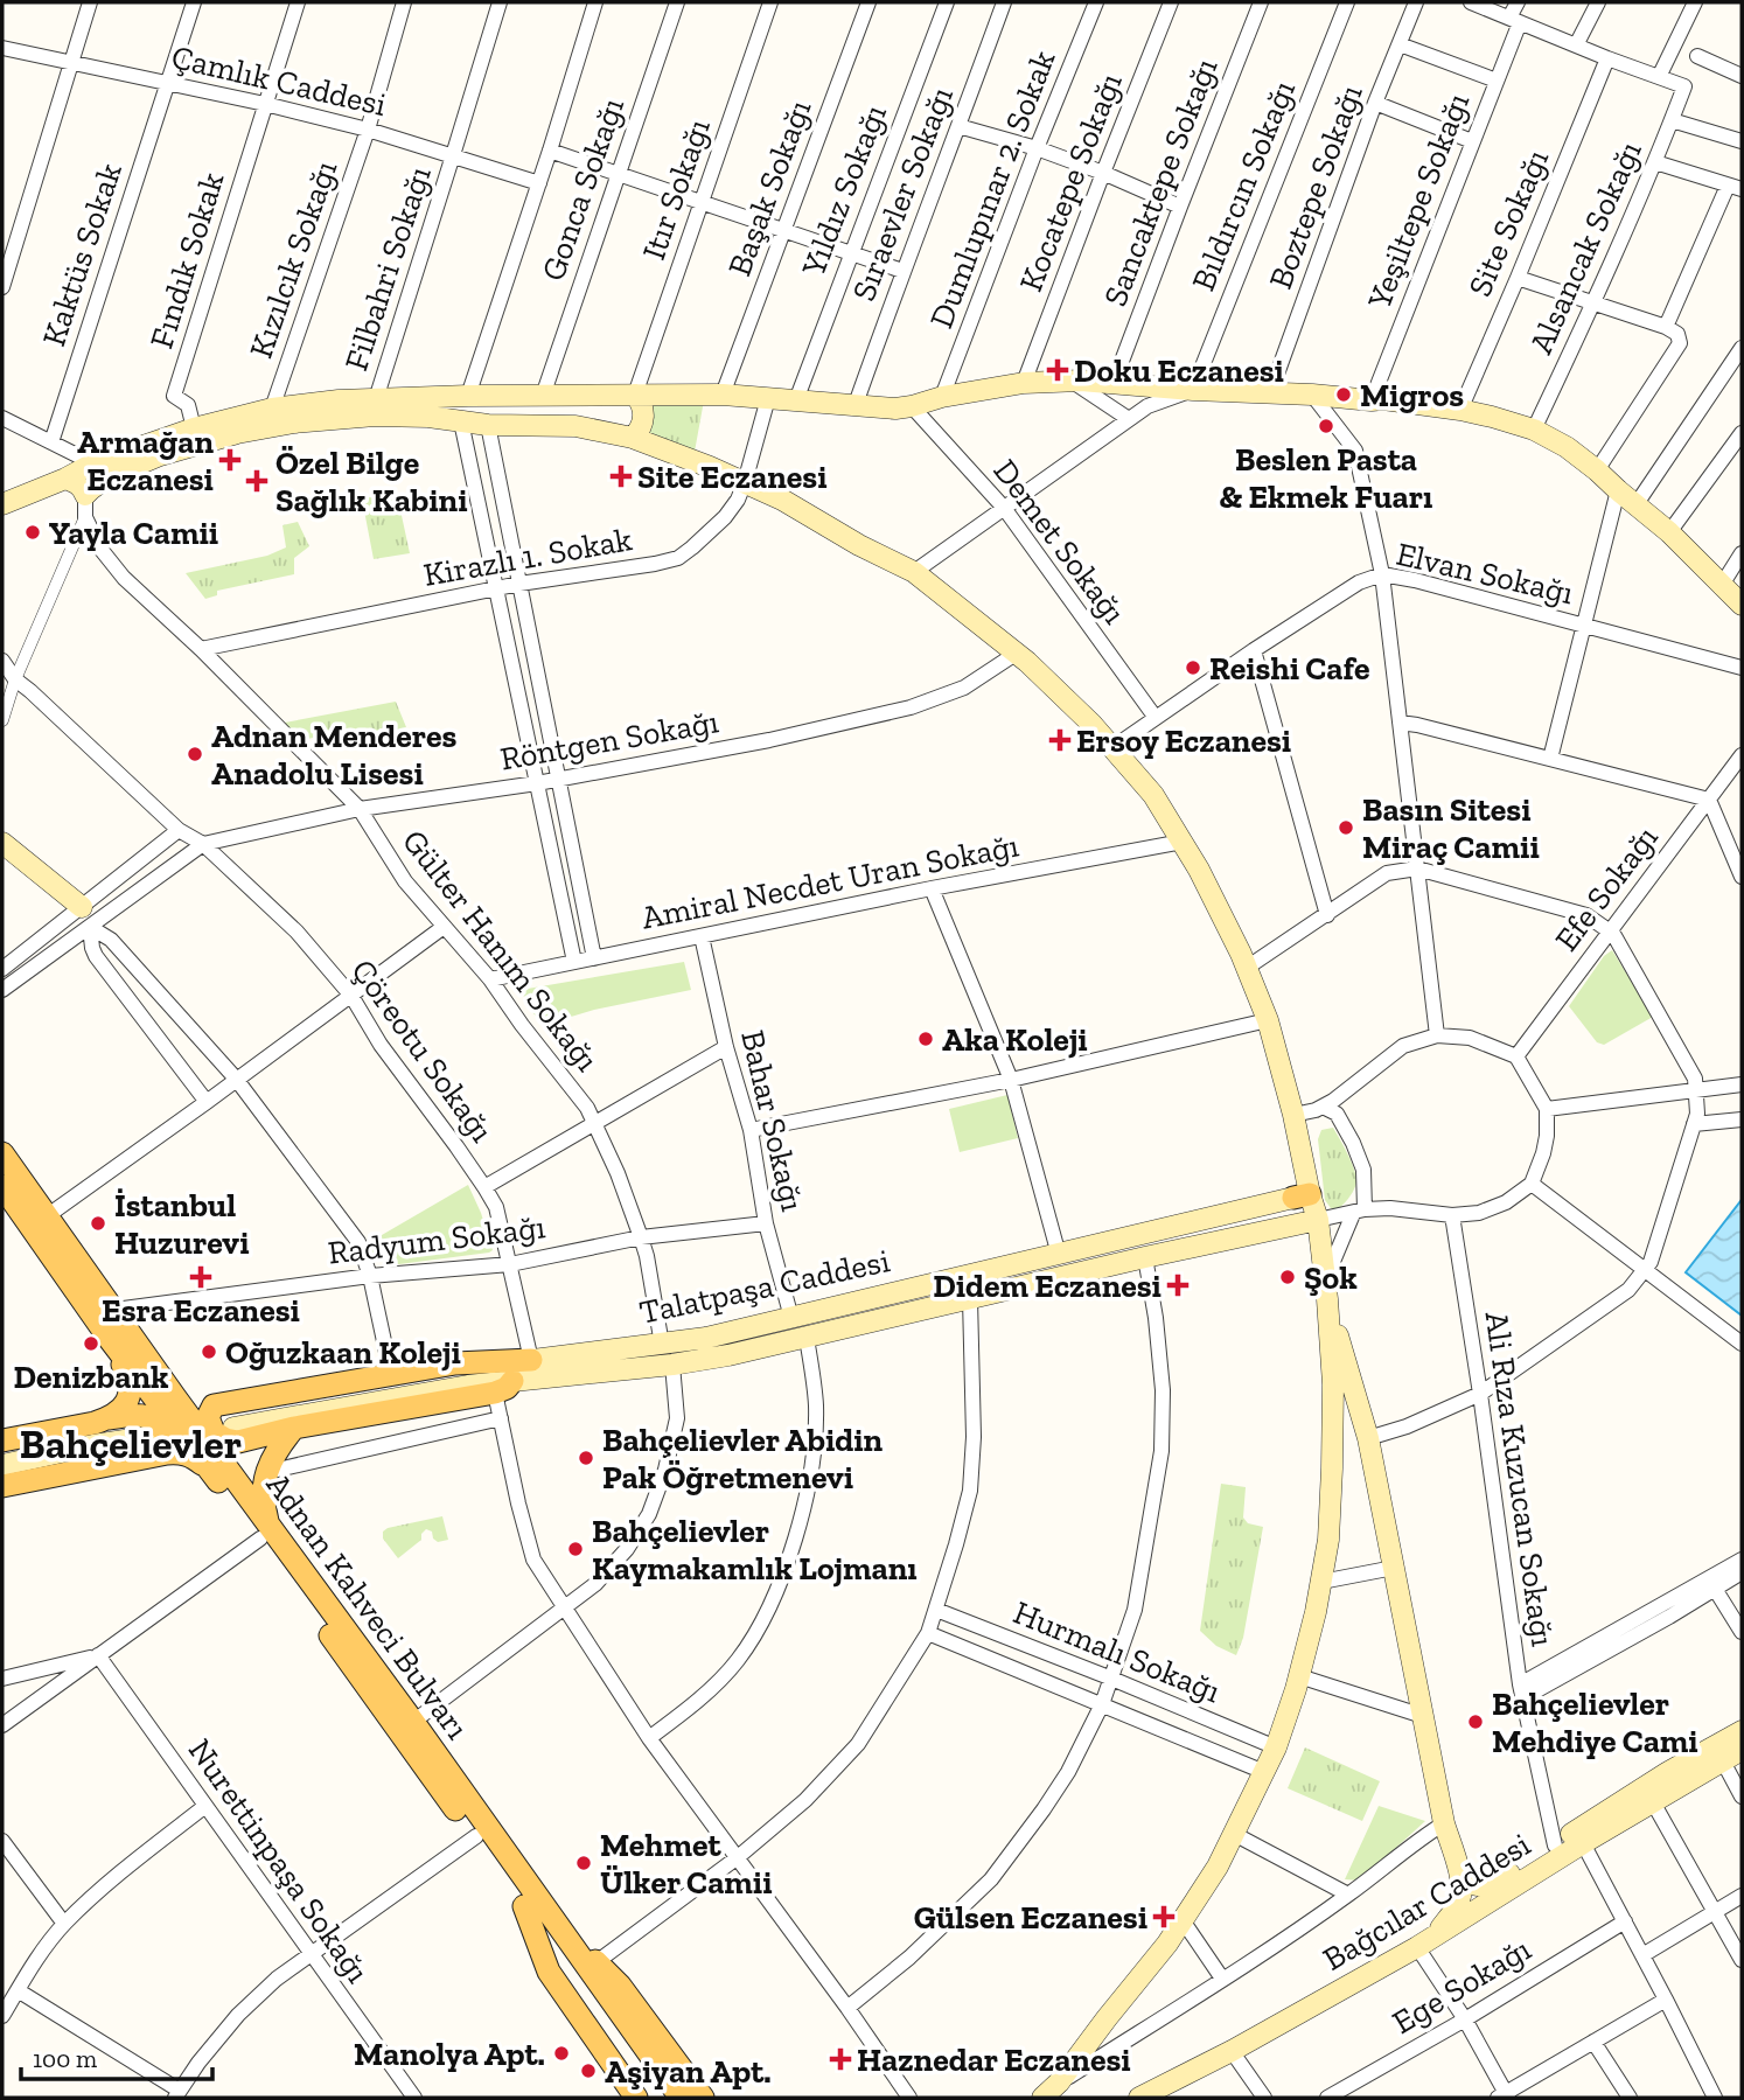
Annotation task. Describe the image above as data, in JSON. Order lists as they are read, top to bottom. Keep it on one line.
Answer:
{"streets":{"main road":["Talatpaşa Caddesi","Adnan Kahveci Bulvarı","Bağcılar Caddesi"],"street":["Çamlık Caddesi","Kocatepe Sokağı","Sancaktepe Sokağı","Bıldırcın Sokağı","Boztepe Sokağı","Başak Sokağı","Gonca Sokağı","Itır Sokağı","Dumlupınar 2. Sokak","Yıldız Sokağı","Sıraevler Sokağı","Yeşiltepe Sokağı","Site Sokağı","Alsancak Sokağı","Kaktüs Sokak","Kızılcık Sokağı","Fındık Sokak","Filbahri Sokağı","Demet Sokağı","Kirazlı 1. Sokak","Elvan Sokağı","Röntgen Sokağı","Amiral Necdet Uran Sokağı","Efe Sokağı","Gülter Hanım Sokağı","Çöreotu Sokağı","Bahar Sokağı","Radyum Sokağı","Ali Rıza Kuzucan Sokağı","Hurmalı Sokağı","Nurettinpaşa Sokağı","Ege Sokağı"]},"crossings":[["Çamlık Caddesi","Kaktüs Sokak"],["Çamlık Caddesi","Kızılcık Sokağı"],["Çamlık Caddesi","Fındık Sokak"],["Çamlık Caddesi","Filbahri Sokağı"],["Demet Sokağı","Elvan Sokağı"],["Kirazlı 1. Sokak","Gülter Hanım Sokağı"],["Röntgen Sokağı","Gülter Hanım Sokağı"],["Röntgen Sokağı","Çöreotu Sokağı"],["Amiral Necdet Uran Sokağı","Gülter Hanım Sokağı"],["Amiral Necdet Uran Sokağı","Bahar Sokağı"],["Gülter Hanım Sokağı","Radyum Sokağı"],["Gülter Hanım Sokağı","Talatpaşa Caddesi"],["Çöreotu Sokağı","Radyum Sokağı"],["Çöreotu Sokağı","Talatpaşa Caddesi"],["Bahar Sokağı","Radyum Sokağı"],["Bahar Sokağı","Talatpaşa Caddesi"],["Radyum Sokağı","Adnan Kahveci Bulvarı"]],"districts":["Bahçelievler"],"places":{"health":["Doku Eczanesi","Armağan Eczanesi","Site Eczanesi","Özel Bilge Sağlık Kabini","Ersoy Eczanesi","Esra Eczanesi","Didem Eczanesi","Gülsen Eczanesi","Haznedar Eczanesi"],"other":["Migros","Beslen Pasta & Ekmek Fuarı","Yayla Camii","Reishi Cafe","Adnan Menderes Anadolu Lisesi","Basın Sitesi Miraç Camii","Aka Koleji","İstanbul Huzurevi","Şok","Denizbank","Oğuzkaan Koleji","Bahçelievler Abidin Pak Öğretmenevi","Bahçelievler Kaymakamlık Lojmanı","Bahçelievler Mehdiye Cami","Mehmet Ülker Camii","Manolya Apt.","Aşiyan Apt."]},"scale_bar":"100 m"}
